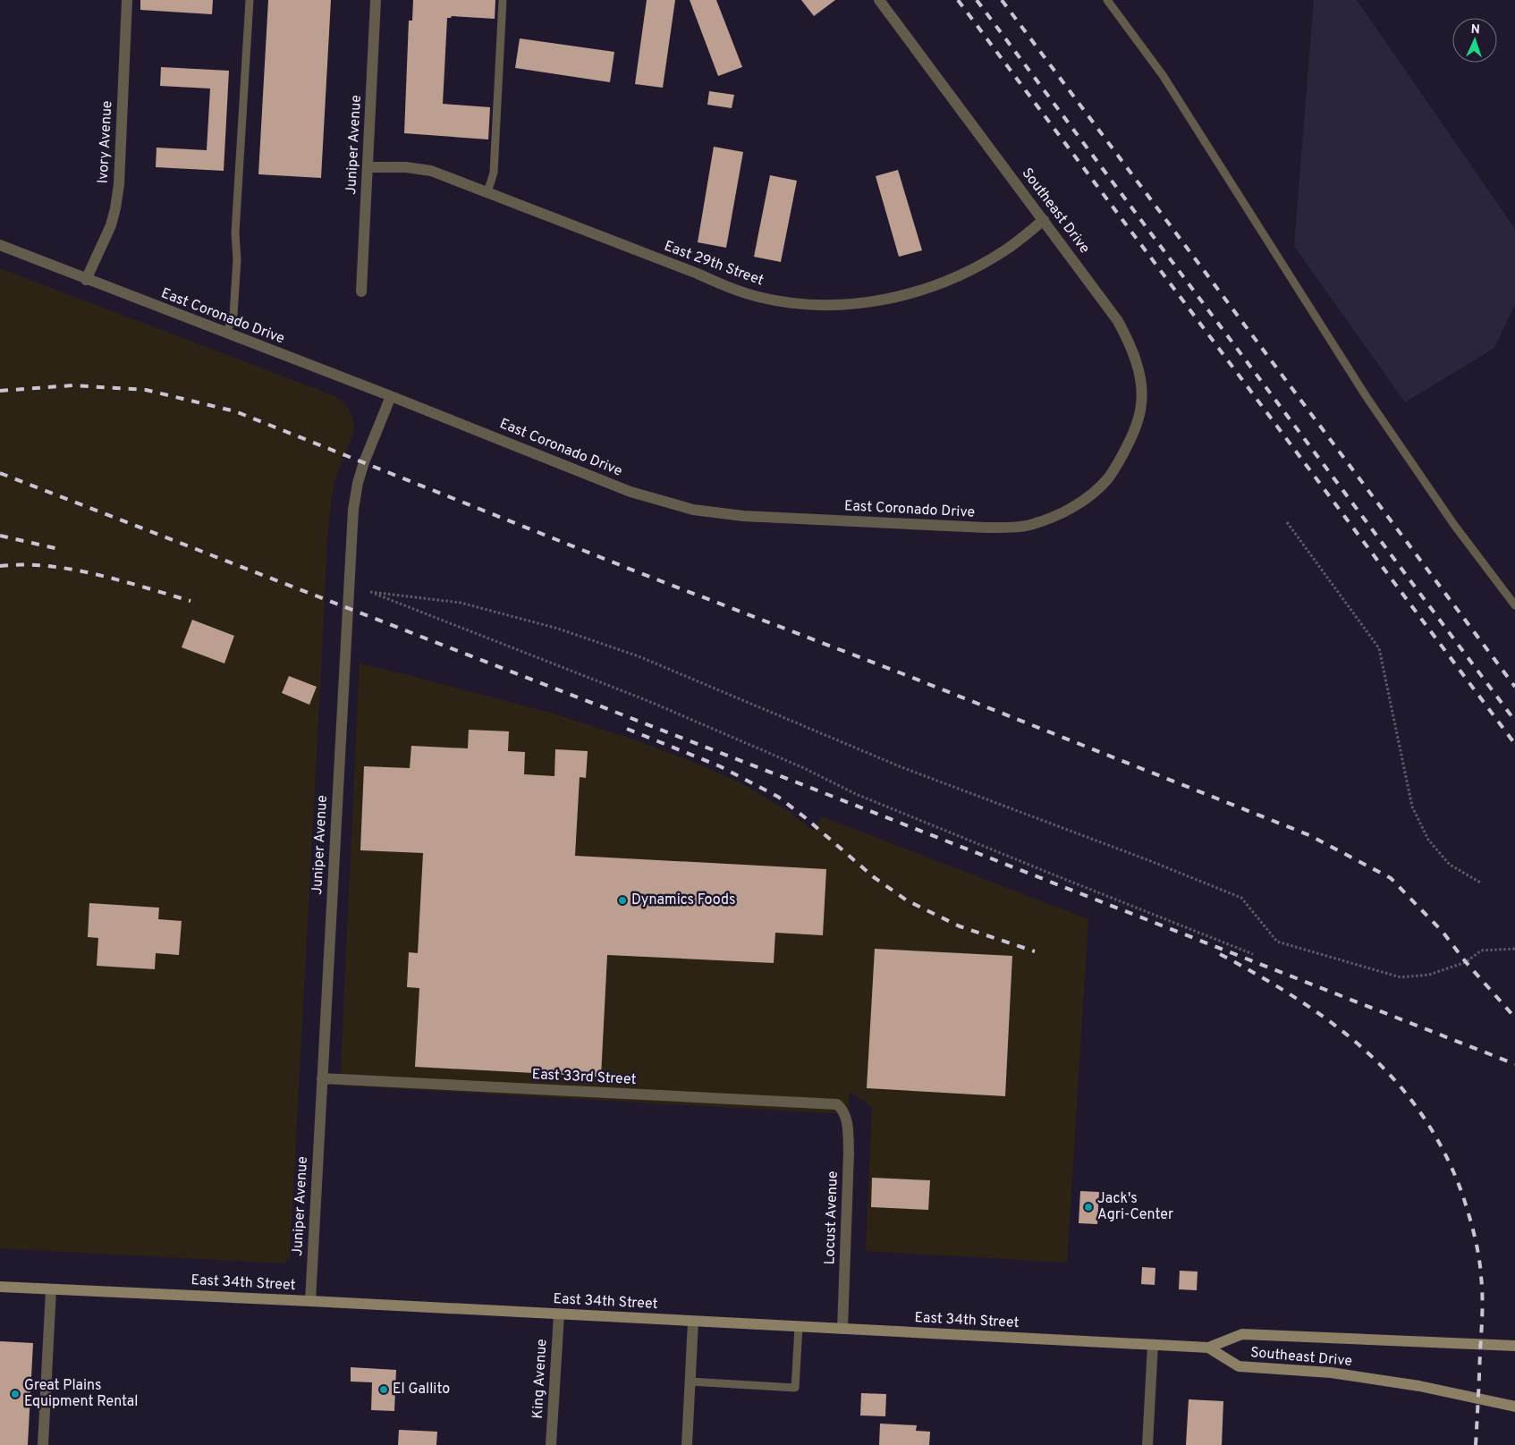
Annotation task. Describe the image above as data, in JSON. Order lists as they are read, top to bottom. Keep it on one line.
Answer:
{"streets":{"main road":["Southeast Drive","East 34th Street"],"street":["Ivory Avenue","Juniper Avenue","East 29th Street","East Coronado Drive","East 33rd Street","Locust Avenue","King Avenue"]},"crossings":[["Ivory Avenue","East Coronado Drive"],["Juniper Avenue","East 29th Street"],["Juniper Avenue","East Coronado Drive"],["Juniper Avenue","East 33rd Street"],["Juniper Avenue","East 34th Street"],["Southeast Drive","East 29th Street"],["Southeast Drive","East Coronado Drive"],["Southeast Drive","East 34th Street"],["East 33rd Street","Locust Avenue"],["Locust Avenue","East 34th Street"],["East 34th Street","King Avenue"]],"places":["Dynamics Foods","Jack's Agri-Center","El Gallito","Great Plains Equipment Rental"],"north":"top"}
